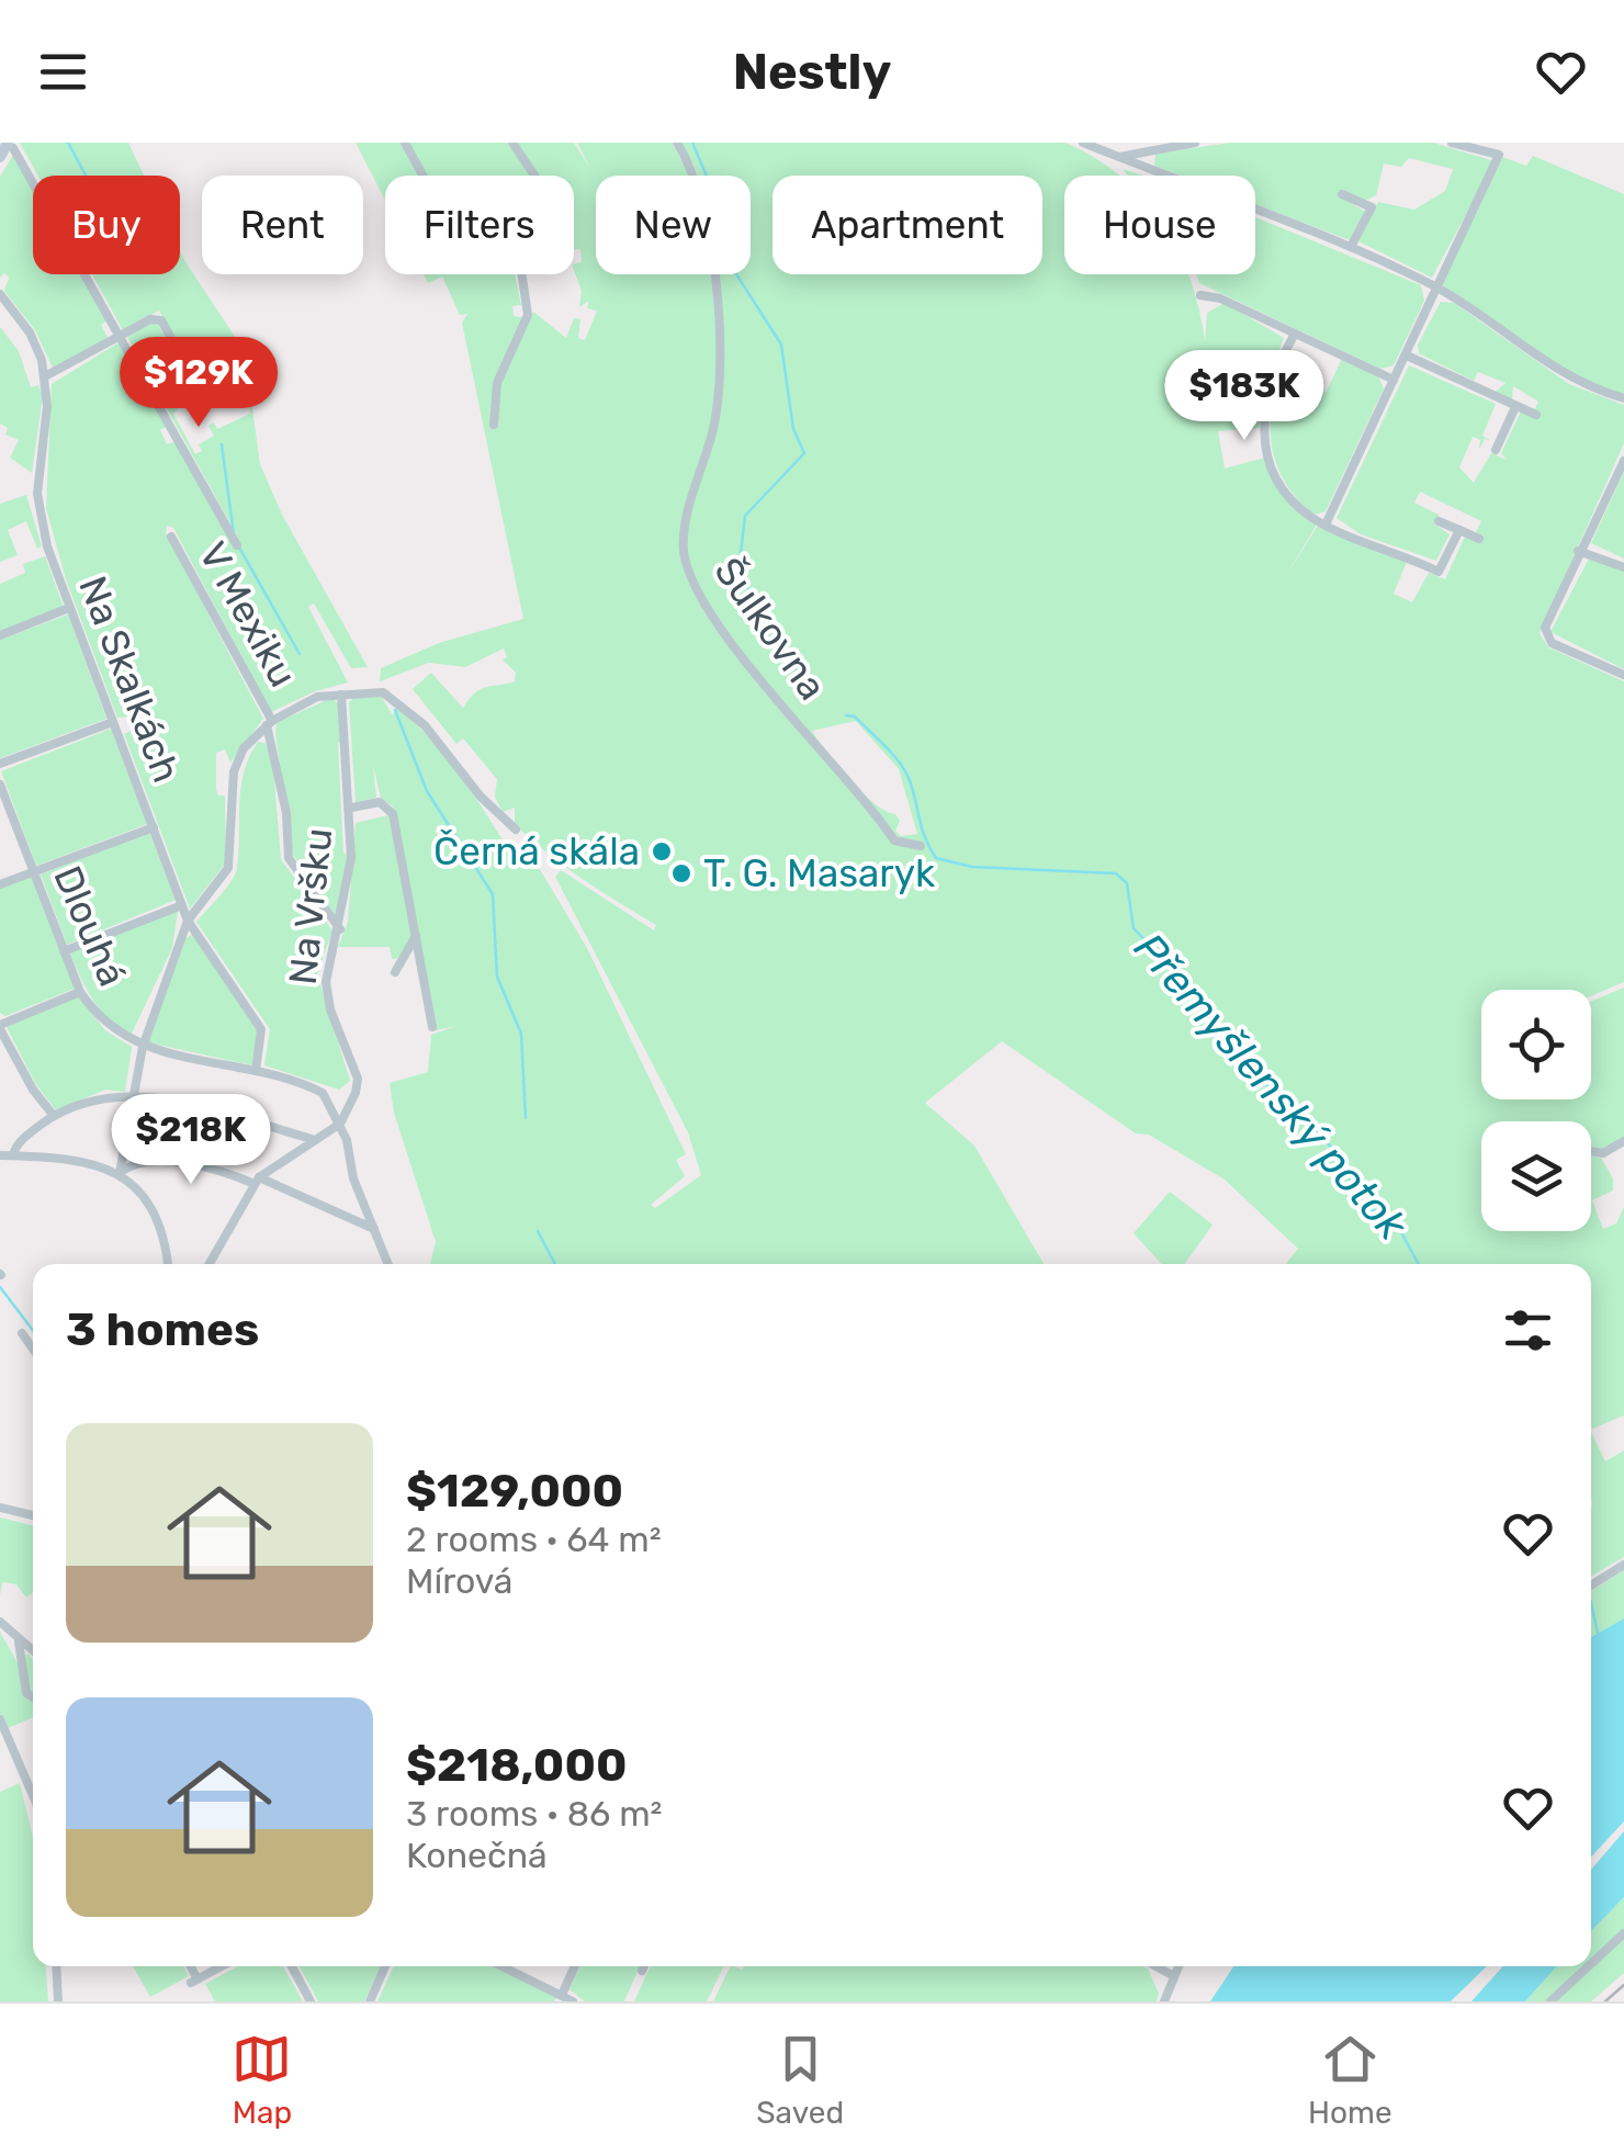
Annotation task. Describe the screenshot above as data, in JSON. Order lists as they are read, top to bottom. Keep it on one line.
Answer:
{"streets":{"street":["V Mexiku","Šulkovna","Na Skalkách","Na Vršku","Dlouhá"]},"crossings":[["V Mexiku","Na Vršku"],["Na Skalkách","Dlouhá"],["Na Vršku","Dlouhá"]],"water":["Přemyšlenský potok"],"places":["Černá skála","T. G. Masaryk"],"page":{"header":"Nestly","chip":["Buy","Rent","Filters","New","Apartment","House"],"price":["$129K","$183K","$218K"],"heading":"3 homes","list":[{"name":"$129,000","note":"2 rooms · 64 m² · Mírová"},{"name":"$218,000","note":"3 rooms · 86 m² · Konečná"}],"tabs":["Map","Saved","Home"]}}
